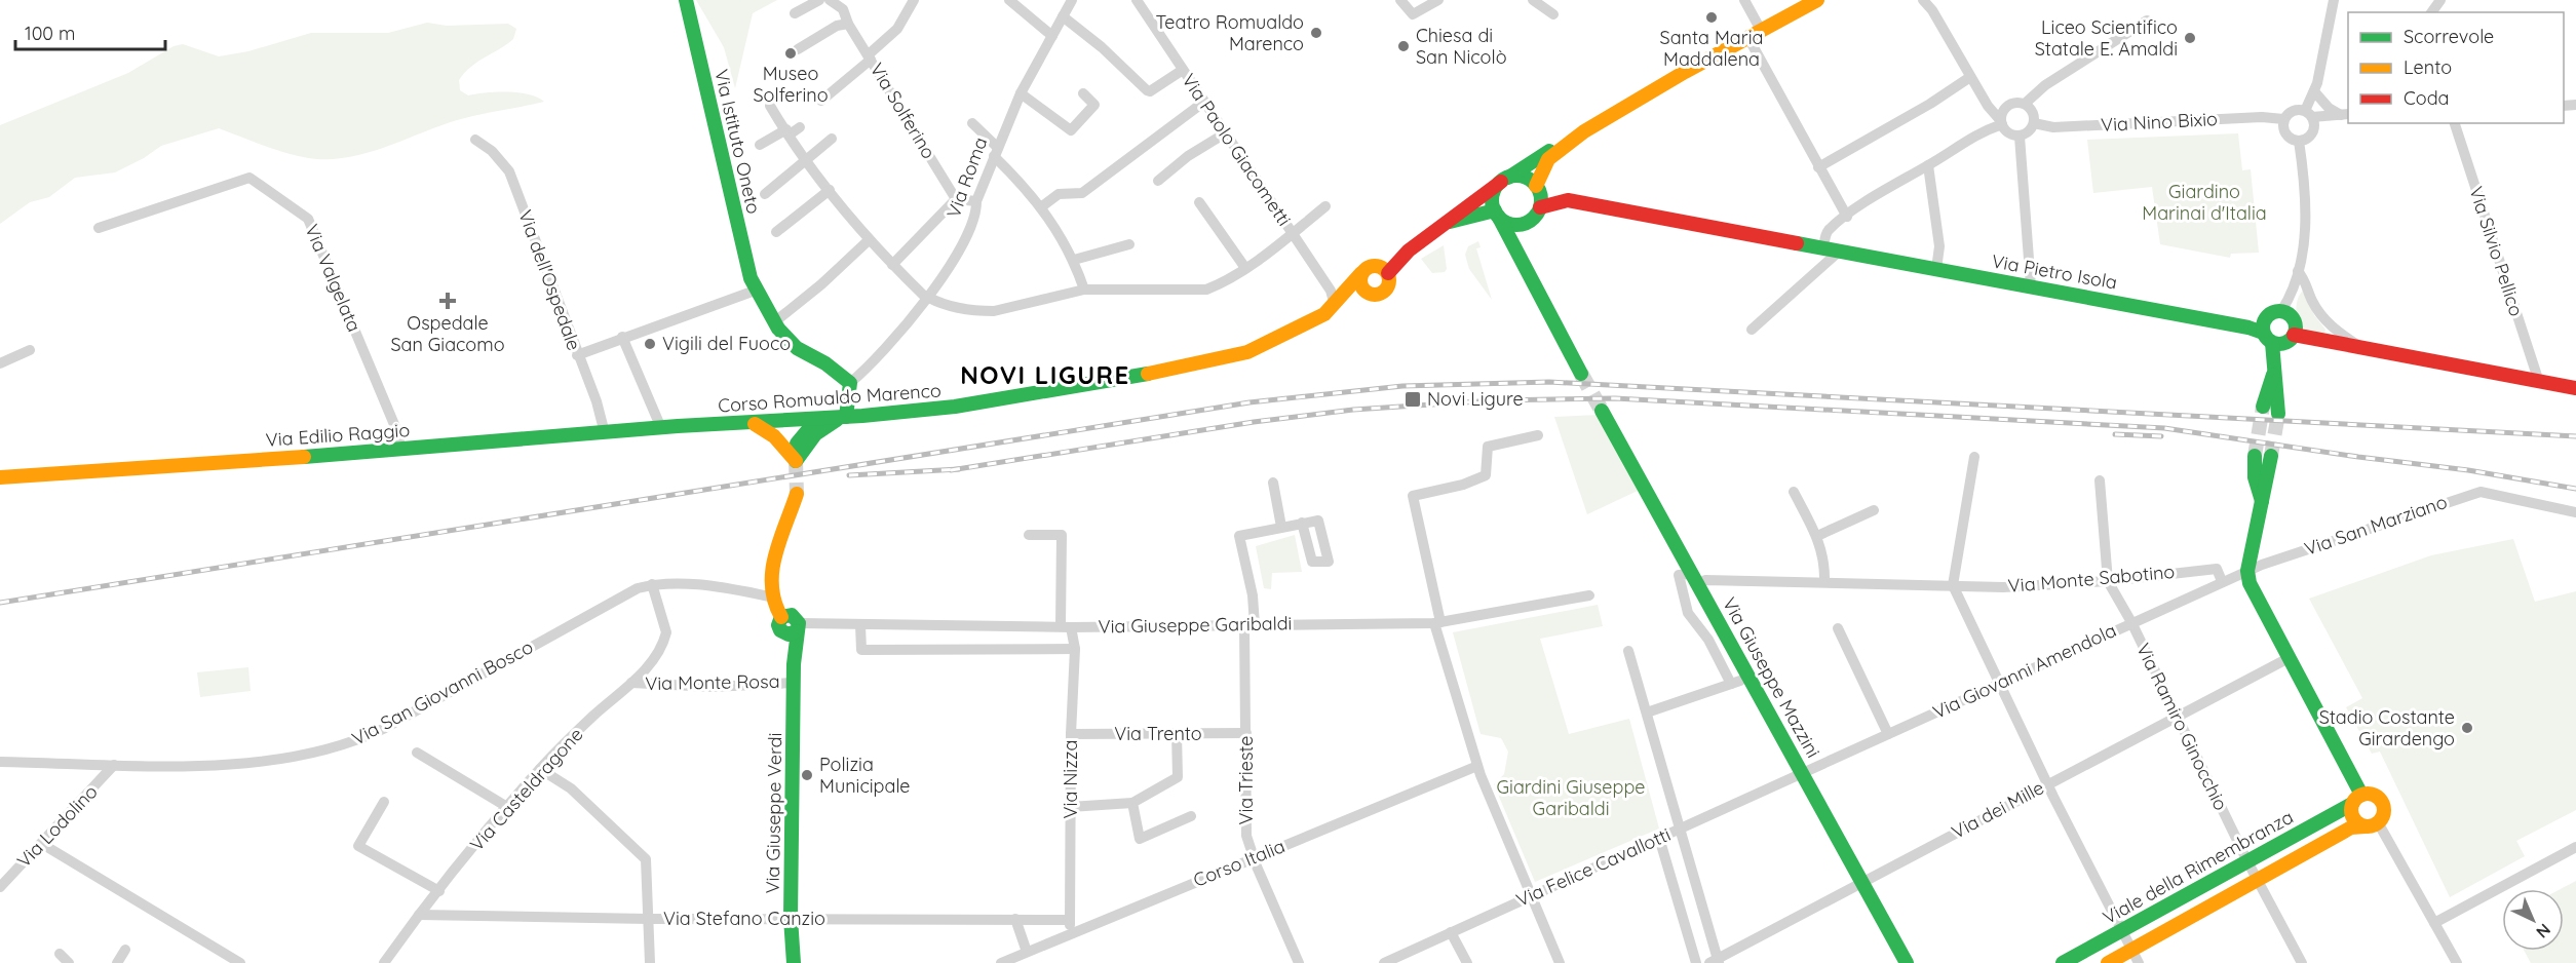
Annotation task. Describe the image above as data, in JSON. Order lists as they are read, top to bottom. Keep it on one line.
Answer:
{"streets":{"main road":["Via Istituto Oneto","Via Pietro Isola","Corso Romualdo Marenco","Via Edilio Raggio","Via Giuseppe Mazzini","Via Giuseppe Verdi","Viale della Rimembranza"],"street":["Via Solferino","Via Nino Bixio","Via Paolo Giacometti","Via Roma","Via Silvio Pellico","Via Valgelata","Via dell'Ospedale","Via San Marziano","Via Monte Sabotino","Via Giuseppe Garibaldi","Via Giovanni Amendola","Via Monte Rosa","Via San Giovanni Bosco","Via Ramiro Ginocchio","Via Trento","Via Nizza","Via Trieste","Via Casteldragone","Via dei Mille","Via Lodolino","Corso Italia","Via Felice Cavallotti","Via Stefano Canzio"]},"crossings":[["Via Istituto Oneto","Via Roma"],["Via Paolo Giacometti","Corso Romualdo Marenco"],["Via Valgelata","Via Edilio Raggio"],["Via dell'Ospedale","Via Edilio Raggio"],["Corso Romualdo Marenco","Via Edilio Raggio"],["Via San Marziano","Via Giovanni Amendola"],["Via Monte Sabotino","Via Giovanni Amendola"],["Via Monte Sabotino","Via Giuseppe Mazzini"],["Via Monte Sabotino","Via Ramiro Ginocchio"],["Via Giuseppe Garibaldi","Via Nizza"],["Via Giuseppe Garibaldi","Via Trieste"],["Via Giuseppe Garibaldi","Via Giuseppe Verdi"],["Via Giovanni Amendola","Via Giuseppe Mazzini"],["Via Giovanni Amendola","Via Ramiro Ginocchio"],["Via Giovanni Amendola","Via Felice Cavallotti"],["Via Giuseppe Mazzini","Via dei Mille"],["Via Giuseppe Mazzini","Via Felice Cavallotti"],["Via Monte Rosa","Via Casteldragone"],["Via Monte Rosa","Via Giuseppe Verdi"],["Via San Giovanni Bosco","Via Casteldragone"],["Via San Giovanni Bosco","Via Giuseppe Verdi"],["Via San Giovanni Bosco","Via Lodolino"],["Via Ramiro Ginocchio","Via dei Mille"],["Via Ramiro Ginocchio","Viale della Rimembranza"],["Via Trento","Via Nizza"],["Via Trento","Via Trieste"],["Via Nizza","Corso Italia"],["Via Nizza","Via Stefano Canzio"],["Via Trieste","Corso Italia"],["Via Casteldragone","Via Stefano Canzio"],["Via Giuseppe Verdi","Via Stefano Canzio"]],"districts":["NOVI LIGURE"],"parks":["Giardino Marinai d'Italia","Giardini Giuseppe Garibaldi"],"places":{"other":["Santa Maria Maddalena","Teatro Romualdo Marenco","Liceo Scientifico Statale E. Amaldi","Chiesa di San Nicolò","Museo Solferino","Vigili del Fuoco","Stadio Costante Girardengo","Polizia Municipale"],"health":["Ospedale San Giacomo"],"transit":["Novi Ligure"]},"legend":["Scorrevole","Lento","Coda"],"scale_bar":"100 m","north":"bottom right"}
